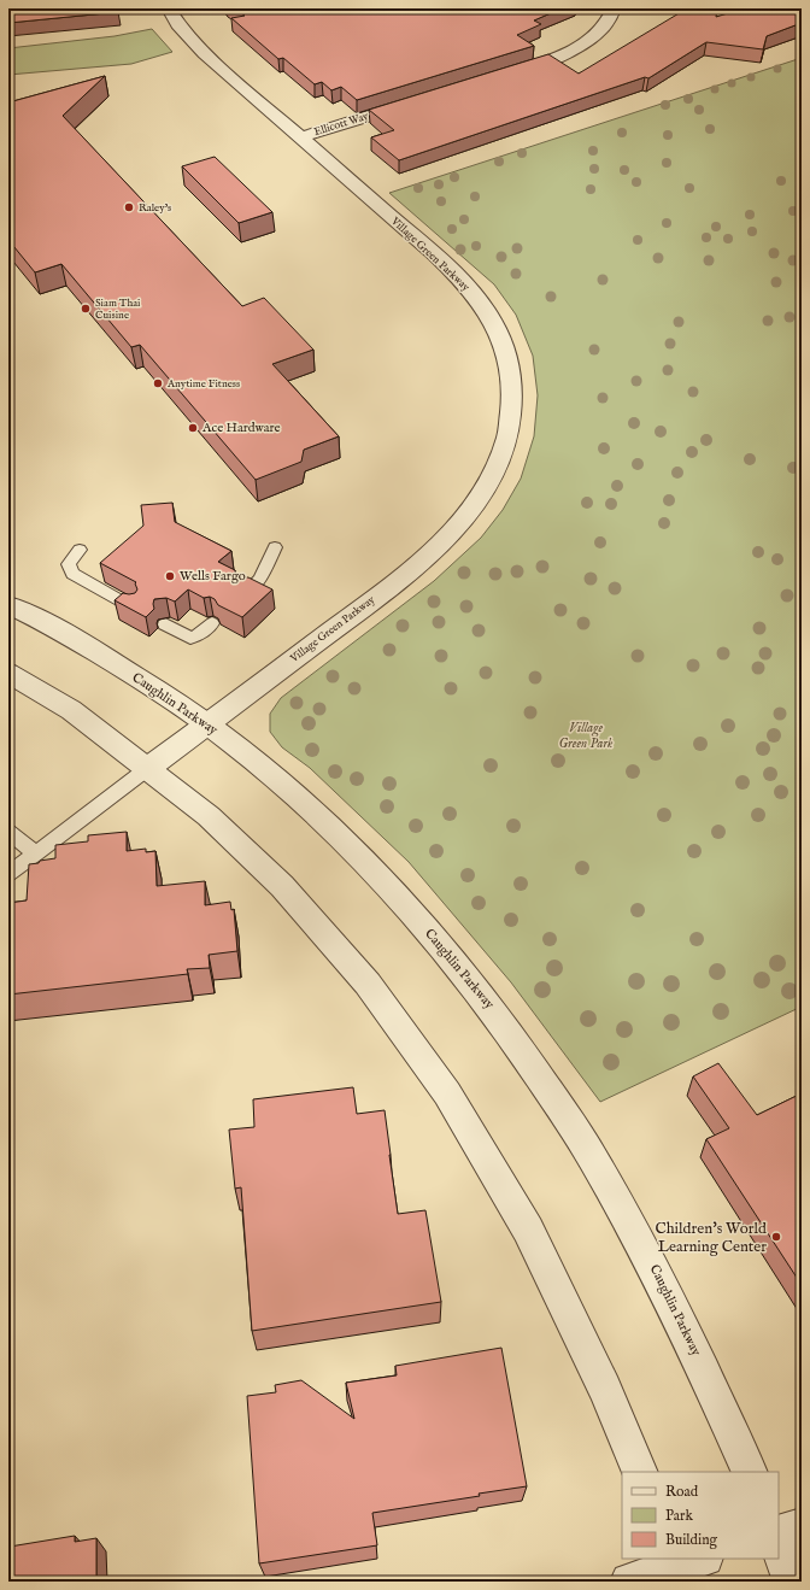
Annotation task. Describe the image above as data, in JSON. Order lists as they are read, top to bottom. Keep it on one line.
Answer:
{"streets":{"street":["Ellicott Way","Village Green Parkway","Caughlin Parkway"]},"crossings":[["Ellicott Way","Village Green Parkway"],["Village Green Parkway","Caughlin Parkway"]],"parks":["Village Green Park"],"places":["Raley's","Siam Thai Cuisine","Anytime Fitness","Ace Hardware","Wells Fargo","Children's World Learning Center"],"legend":["Road","Park","Building"]}
